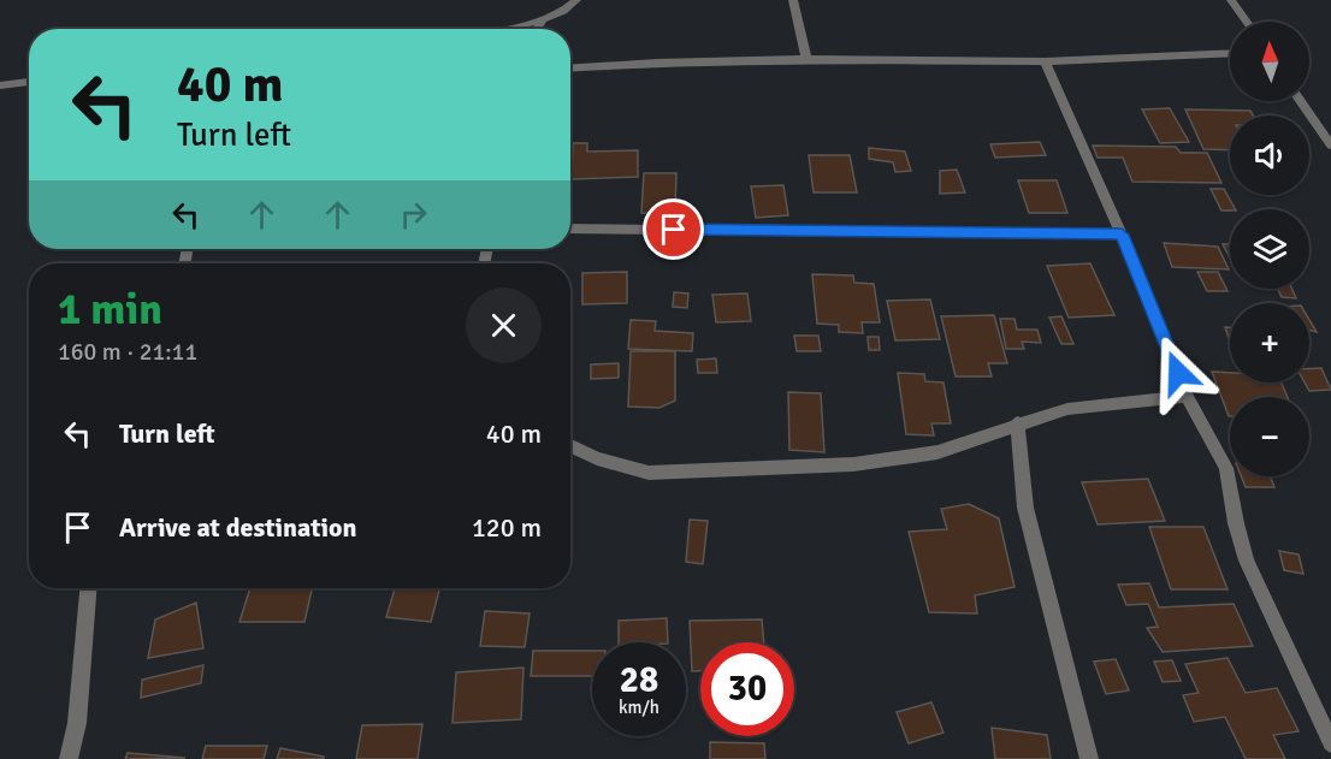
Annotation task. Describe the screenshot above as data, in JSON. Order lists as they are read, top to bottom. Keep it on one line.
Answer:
{"north":"top","page":{"map_buttons":["+","−"],"turn":["40 m","Turn left"],"heading":["1 min","160 m · 21:11"],"list":[{"name":"Turn left","value":"40 m"},{"name":"Arrive at destination","value":"120 m"}],"speed":"28 km/h","limit":"30"}}
